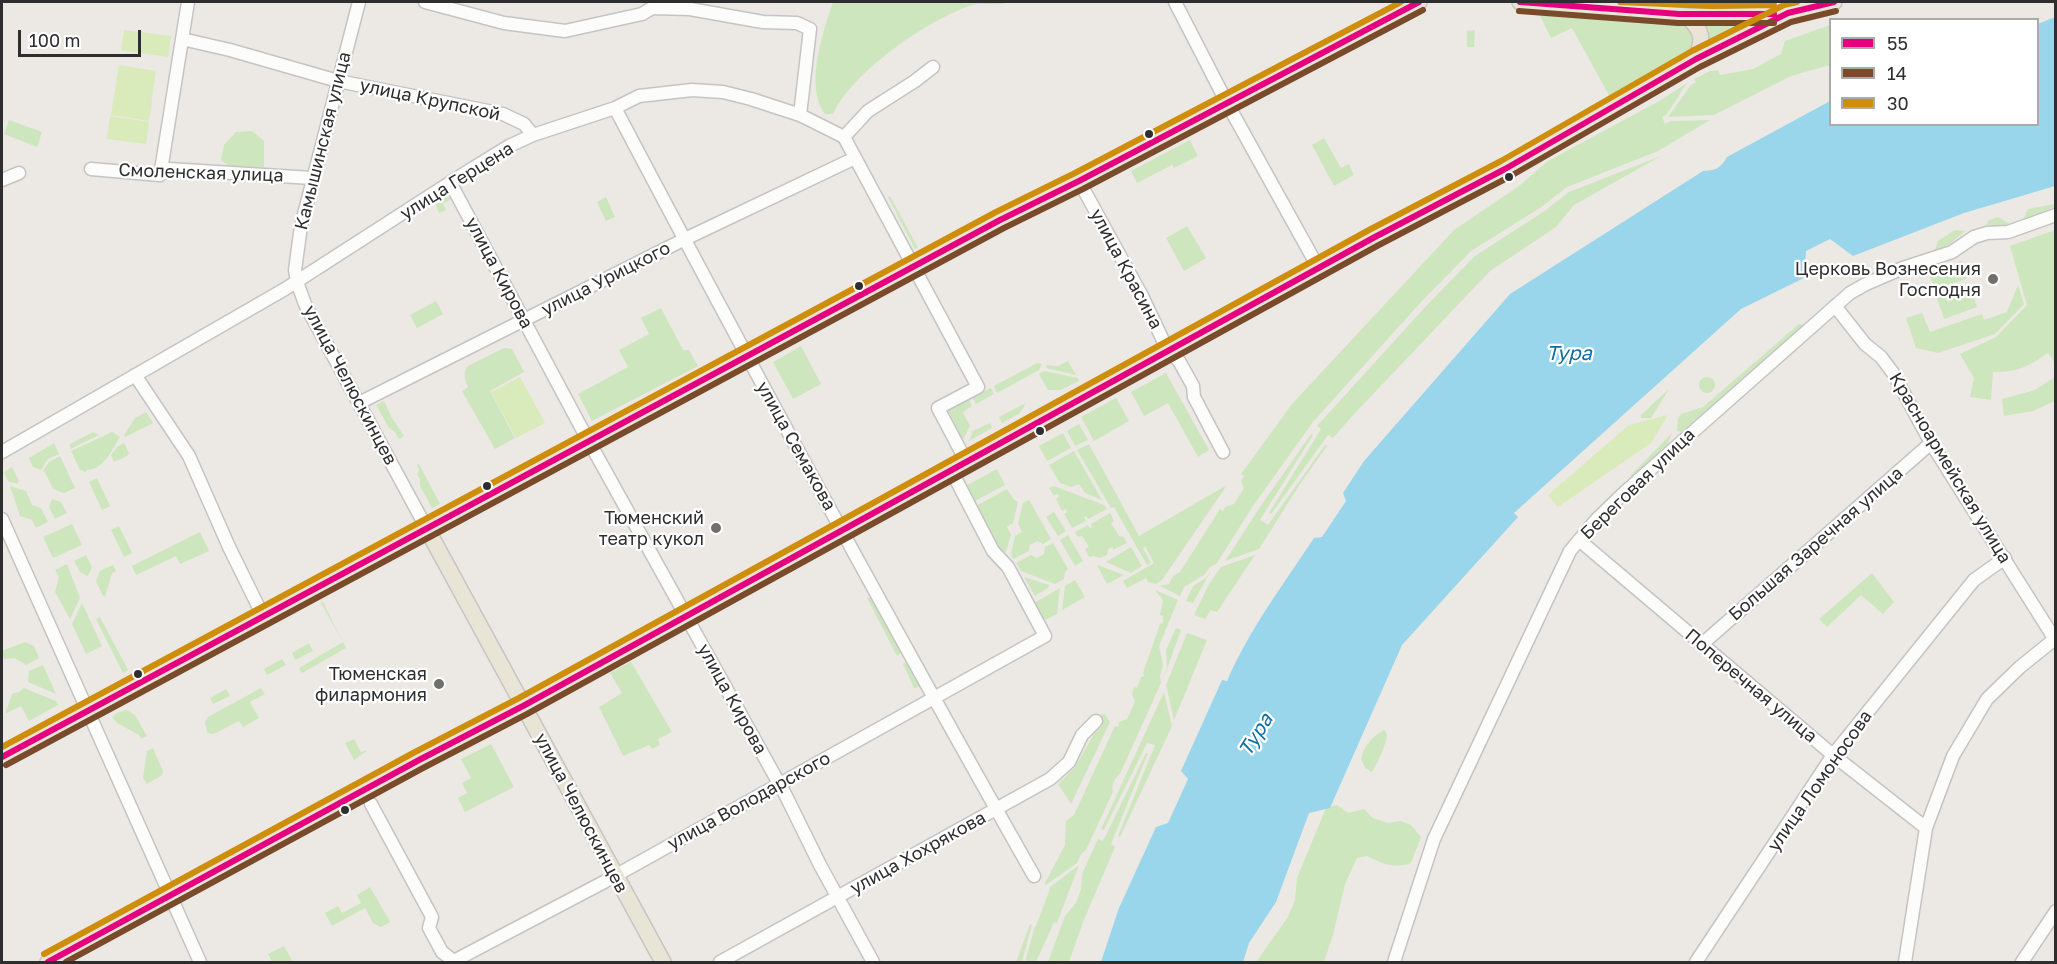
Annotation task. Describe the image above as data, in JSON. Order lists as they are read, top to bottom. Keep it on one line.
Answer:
{"streets":{"main road":["улица Челюскинцев"],"street":["улица Крупской","Камышинская улица","Смоленская улица","улица Герцена","улица Красина","улица Кирова","улица Урицкого","улица Семакова","Красноармейская улица","Береговая улица","Большая Заречная улица","Поперечная улица","улица Ломоносова","улица Володарского","улица Хохрякова"]},"crossings":[["улица Крупской","Камышинская улица"],["улица Крупской","улица Герцена"],["Камышинская улица","Смоленская улица"],["Камышинская улица","улица Герцена"],["Камышинская улица","улица Челюскинцев"],["улица Герцена","улица Кирова"],["улица Герцена","улица Челюскинцев"],["улица Герцена","улица Семакова"],["улица Кирова","улица Урицкого"],["улица Кирова","улица Володарского"],["улица Кирова","улица Хохрякова"],["улица Урицкого","улица Челюскинцев"],["улица Урицкого","улица Семакова"],["улица Челюскинцев","улица Володарского"],["улица Семакова","улица Володарского"],["улица Семакова","улица Хохрякова"],["Красноармейская улица","Береговая улица"],["Красноармейская улица","Большая Заречная улица"],["Красноармейская улица","улица Ломоносова"],["Береговая улица","Поперечная улица"],["Большая Заречная улица","Поперечная улица"],["Поперечная улица","улица Ломоносова"]],"water":["Тура"],"places":["Церковь Вознесения Господня","Тюменский театр кукол","Тюменская филармония"],"lines":["transit line 55","transit line 30","transit line 14"],"legend":["55","14","30"],"scale_bar":"100 m"}
